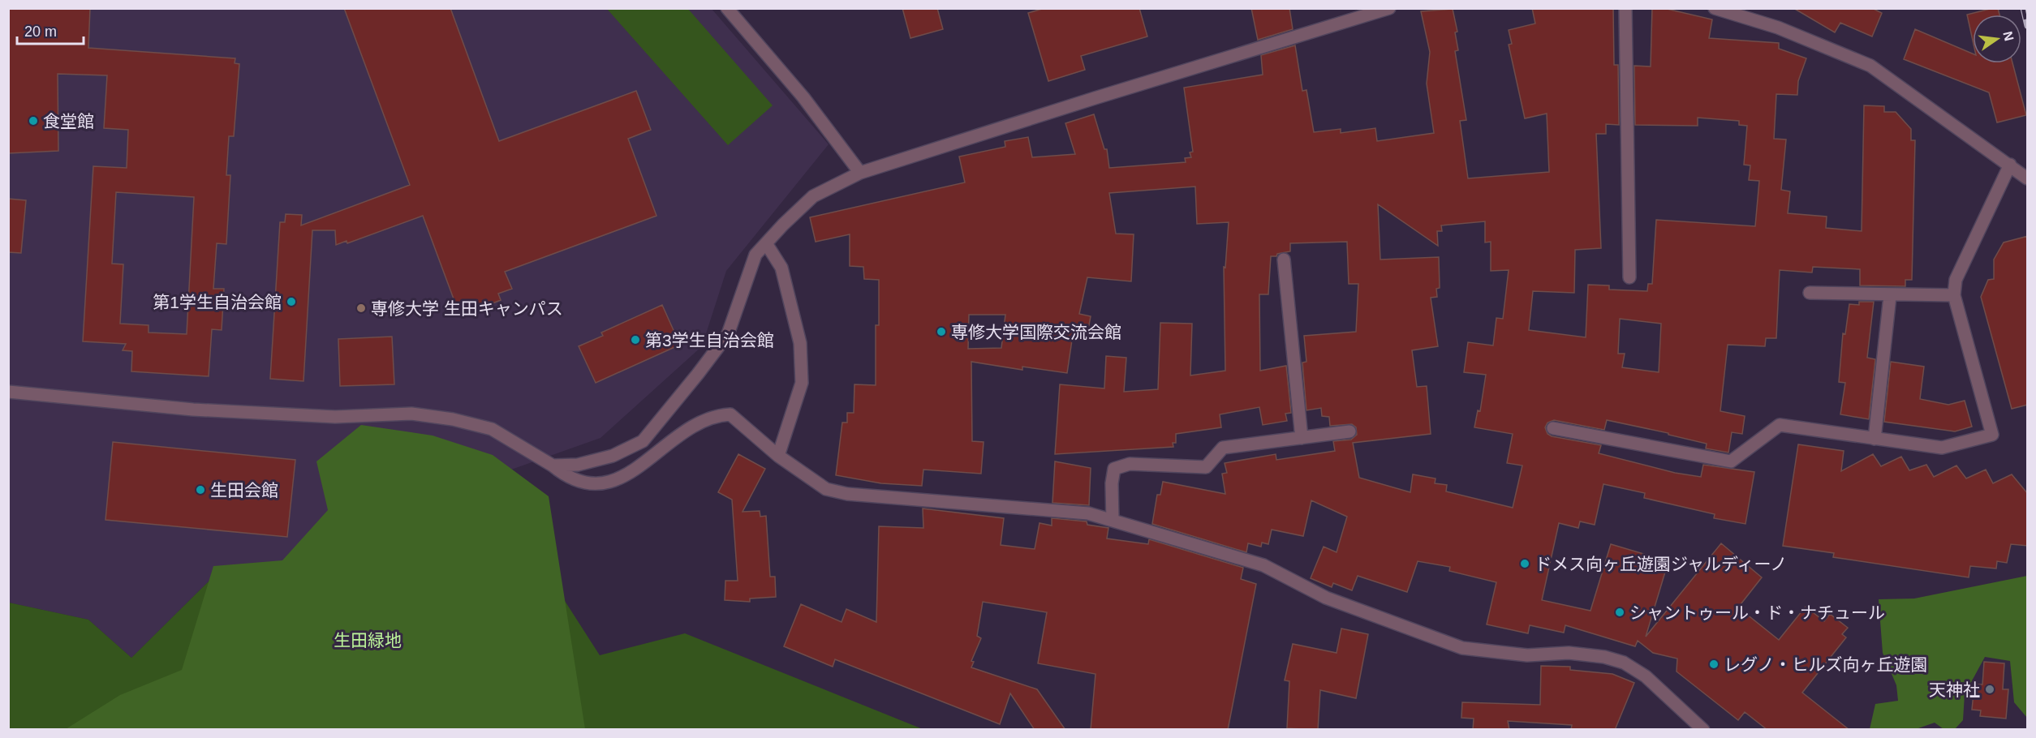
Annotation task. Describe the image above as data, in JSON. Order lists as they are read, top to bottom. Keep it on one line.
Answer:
{"parks":["生田緑地"],"places":["食堂館","第1学生自治会館","専修大学 生田キャンパス","専修大学国際交流会館","第3学生自治会館","生田会館","ドメス向ヶ丘遊園ジャルディーノ","シャントゥール・ド・ナチュール","レグノ・ヒルズ向ヶ丘遊園","天神社"],"scale_bar":"20 m","north":"right"}
